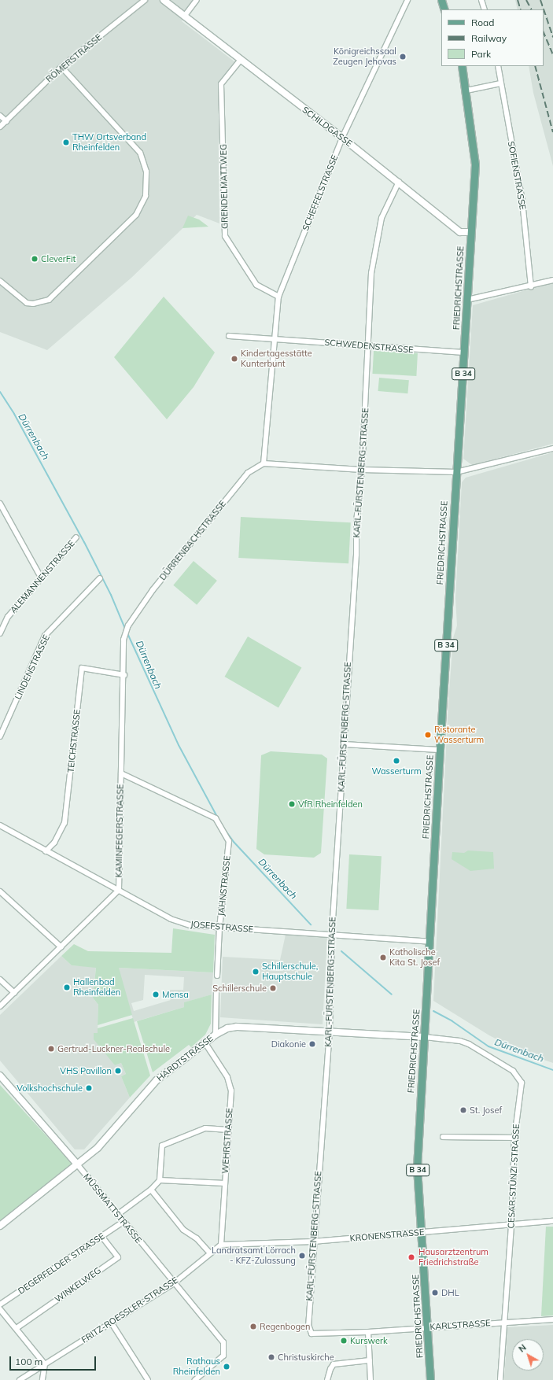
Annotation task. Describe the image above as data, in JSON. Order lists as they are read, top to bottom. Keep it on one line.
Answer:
{"streets":{"main road":["FRIEDRICHSTRASSE","B 34"],"street":["RÖMERSTRASSE","SCHILDGASSE","SOFIENSTRASSE","GRENDELMATTWEG","SCHEFFELSTRASSE","SCHWEDENSTRASSE","KARL-FÜRSTENBERG-STRASSE","DÜRRENBACHSTRASSE","ALEMANNENSTRASSE","LINDENSTRASSE","TEICHSTRASSE","KAMINFEGERSTRASSE","JAHNSTRASSE","JOSEFSTRASSE","HARDTSTRASSE","WEHRSTRASSE","CESAR-STÜNZI-STRASSE","MÜSSMATTSTRASSE","KRONENSTRASSE","DEGERFELDER STRASSE","WINKELWEG","FRITZ-ROESSLER-STRASSE","KARLSTRASSE"]},"crossings":[["SCHILDGASSE","GRENDELMATTWEG"],["SCHILDGASSE","SCHEFFELSTRASSE"],["SCHILDGASSE","FRIEDRICHSTRASSE"],["SCHILDGASSE","KARL-FÜRSTENBERG-STRASSE"],["GRENDELMATTWEG","SCHEFFELSTRASSE"],["SCHEFFELSTRASSE","SCHWEDENSTRASSE"],["SCHEFFELSTRASSE","DÜRRENBACHSTRASSE"],["FRIEDRICHSTRASSE","SCHWEDENSTRASSE"],["FRIEDRICHSTRASSE","JOSEFSTRASSE"],["FRIEDRICHSTRASSE","HARDTSTRASSE"],["FRIEDRICHSTRASSE","CESAR-STÜNZI-STRASSE"],["FRIEDRICHSTRASSE","KRONENSTRASSE"],["FRIEDRICHSTRASSE","KARLSTRASSE"],["SCHWEDENSTRASSE","KARL-FÜRSTENBERG-STRASSE"],["KARL-FÜRSTENBERG-STRASSE","JOSEFSTRASSE"],["KARL-FÜRSTENBERG-STRASSE","HARDTSTRASSE"],["KARL-FÜRSTENBERG-STRASSE","KRONENSTRASSE"],["KARL-FÜRSTENBERG-STRASSE","KARLSTRASSE"],["DÜRRENBACHSTRASSE","KAMINFEGERSTRASSE"],["TEICHSTRASSE","KAMINFEGERSTRASSE"],["TEICHSTRASSE","JOSEFSTRASSE"],["KAMINFEGERSTRASSE","JAHNSTRASSE"],["KAMINFEGERSTRASSE","JOSEFSTRASSE"],["JAHNSTRASSE","JOSEFSTRASSE"],["HARDTSTRASSE","WEHRSTRASSE"],["HARDTSTRASSE","CESAR-STÜNZI-STRASSE"],["HARDTSTRASSE","MÜSSMATTSTRASSE"],["WEHRSTRASSE","KRONENSTRASSE"],["WEHRSTRASSE","FRITZ-ROESSLER-STRASSE"],["CESAR-STÜNZI-STRASSE","KRONENSTRASSE"],["CESAR-STÜNZI-STRASSE","KARLSTRASSE"],["MÜSSMATTSTRASSE","DEGERFELDER STRASSE"],["MÜSSMATTSTRASSE","FRITZ-ROESSLER-STRASSE"],["KRONENSTRASSE","FRITZ-ROESSLER-STRASSE"],["DEGERFELDER STRASSE","WINKELWEG"]],"water":["Dürrenbach"],"places":["Königreichssaal Zeugen Jehovas","THW Ortsverband Rheinfelden","CleverFit","Kindertagesstätte Kunterbunt","Ristorante Wasserturm","Wasserturm","VfR Rheinfelden","Katholische Kita St. Josef","Schillerschule, Hauptschule","Hallenbad Rheinfelden","Schillerschule","Mensa","Diakonie","Gertrud-Luckner-Realschule","VHS Pavillon","Volkshochschule","St. Josef","Landratsamt Lörrach - KFZ-Zulassung","Hausarztzentrum Friedrichstraße","DHL","Regenbogen","Kurswerk","Christuskirche","Rathaus Rheinfelden"],"legend":["Road","Railway","Park"],"scale_bar":"100 m","north":"top left"}
